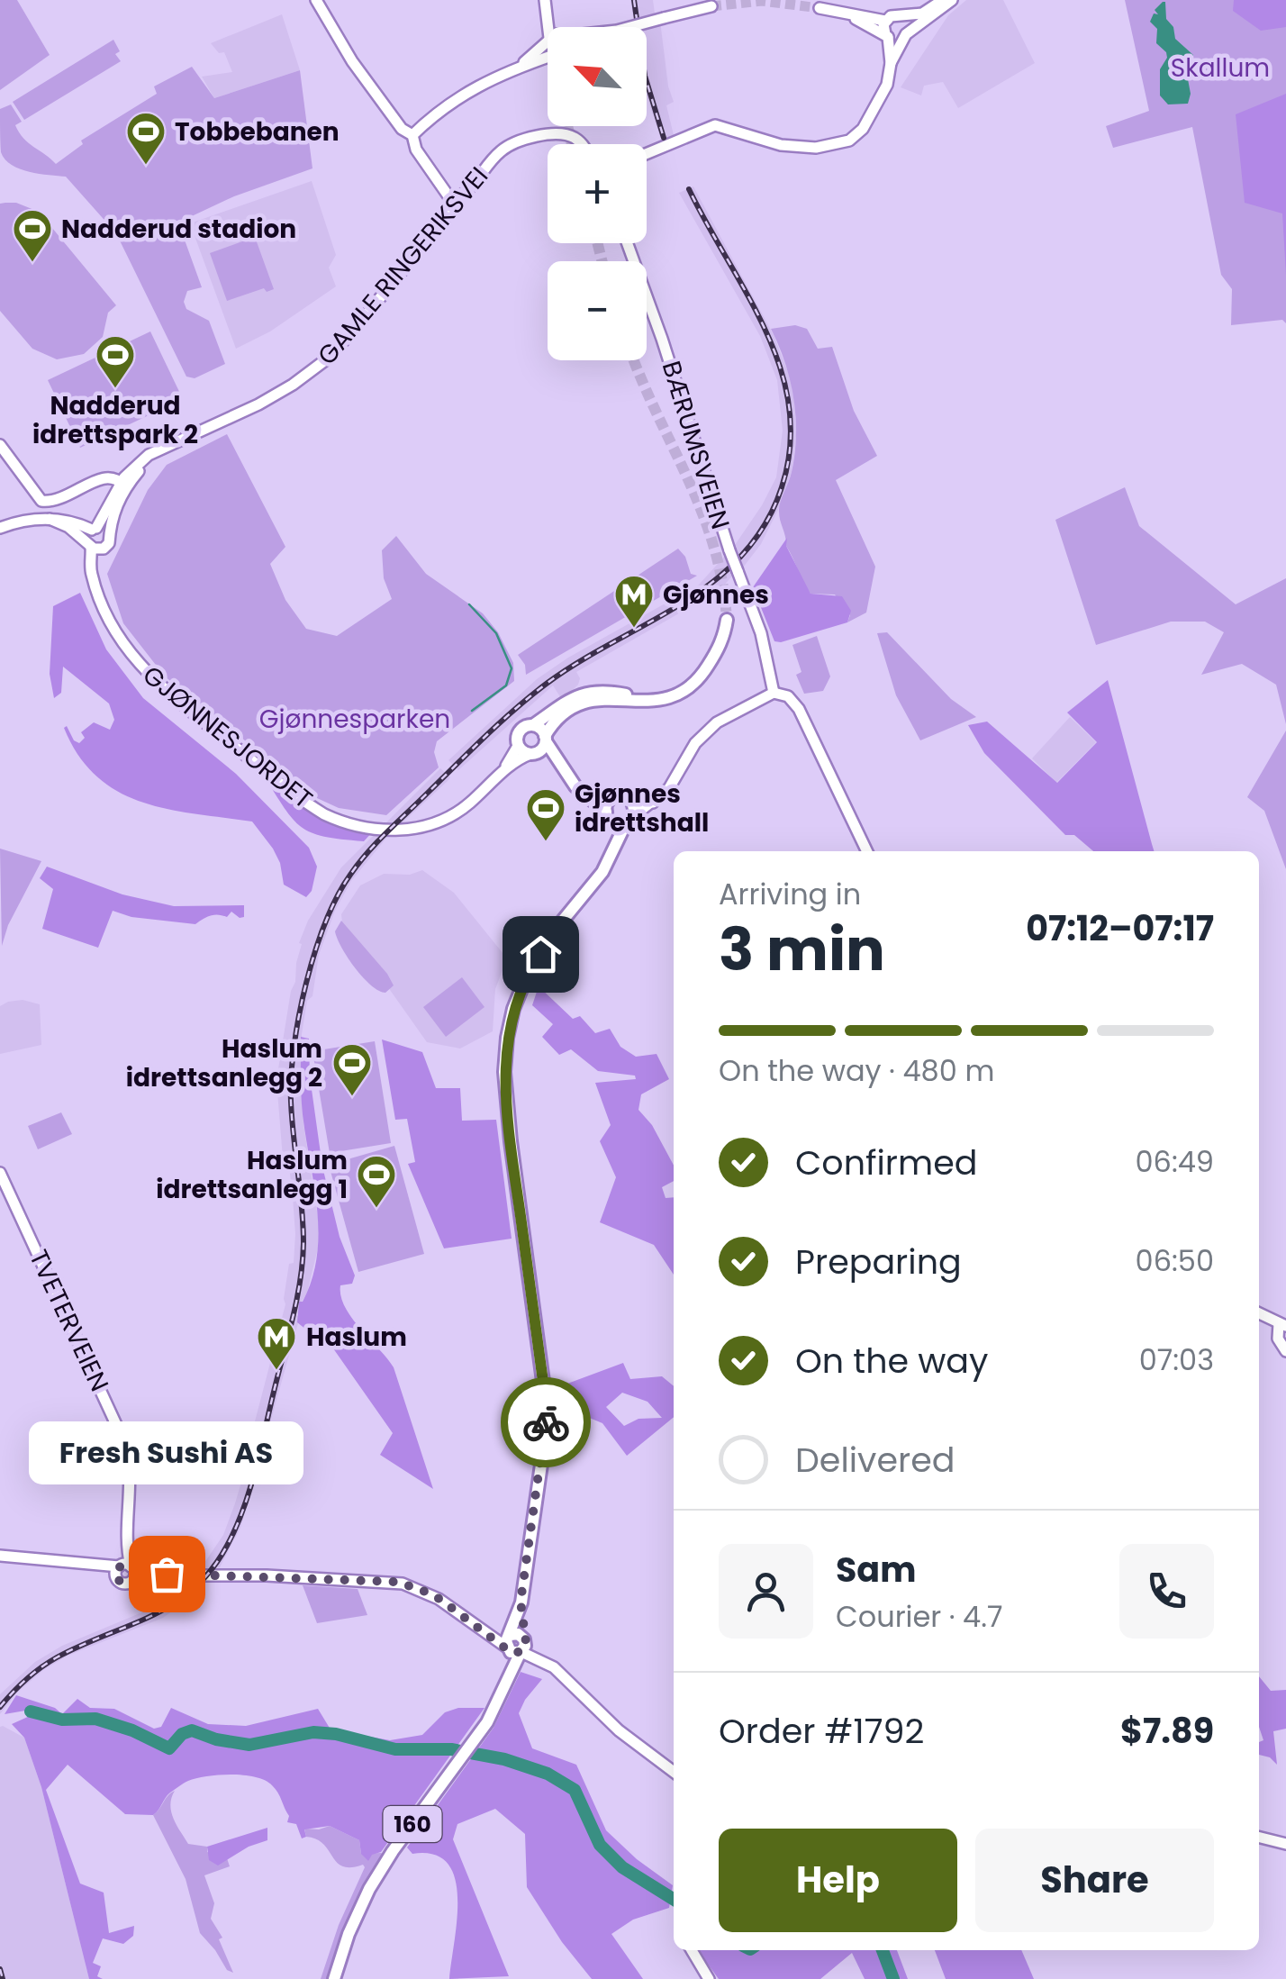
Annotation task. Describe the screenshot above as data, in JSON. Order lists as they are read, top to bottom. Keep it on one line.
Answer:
{"streets":{"main road":["GAMLE RINGERIKSVEI","BÆRUMSVEIEN","GJØNNESJORDET","TVETERVEIEN","160"]},"crossings":[["GAMLE RINGERIKSVEI","GJØNNESJORDET"]],"parks":["Skallum","Gjønnesparken"],"places":{"sports":["Tobbebanen","Nadderud stadion","Nadderud idrettspark 2","Gjønnes idrettshall","Haslum idrettsanlegg 2","Haslum idrettsanlegg 1"],"metro station":["Gjønnes","Haslum"],"other":["Fresh Sushi AS"]},"north":"top left","page":{"map_buttons":["+","−"],"heading":["3 min","Arriving in","07:12–07:17"],"panel":["Sam","Courier · 4.7","Order #1792","$7.89"],"bar":"On the way · 480 m","list":[["Confirmed","06:49"],["Preparing","06:50"],["On the way","07:03"],"Delivered"],"bubble":"Fresh Sushi AS","buttons":["Help","Share"]}}
